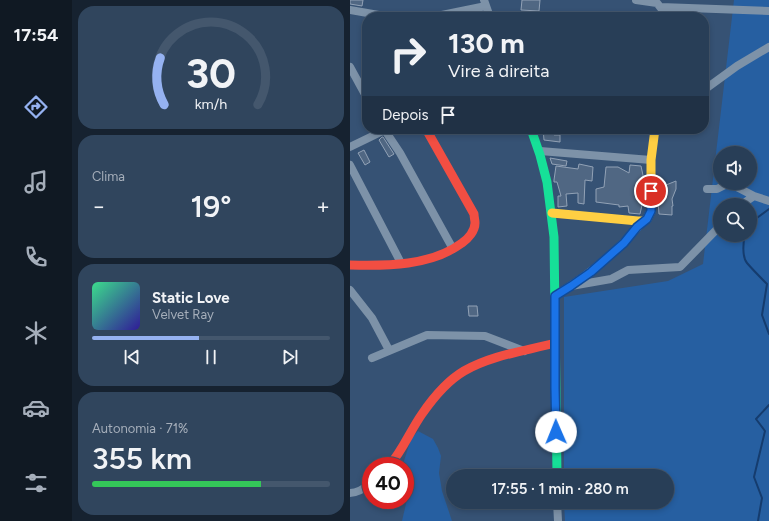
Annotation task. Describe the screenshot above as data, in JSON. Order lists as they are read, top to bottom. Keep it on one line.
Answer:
{"page":{"tabs":"17:54","turn":["130 m","Vire à direita"],"then":"Depois","tile":["Clima",["Autonomia · 71%","355 km"]],"heat":["−","19°","+"],"song":["Static Love","Velvet Ray"],"limit":"40","trip":"17:55 · 1 min · 280 m","gauge":["30","km/h"]}}
